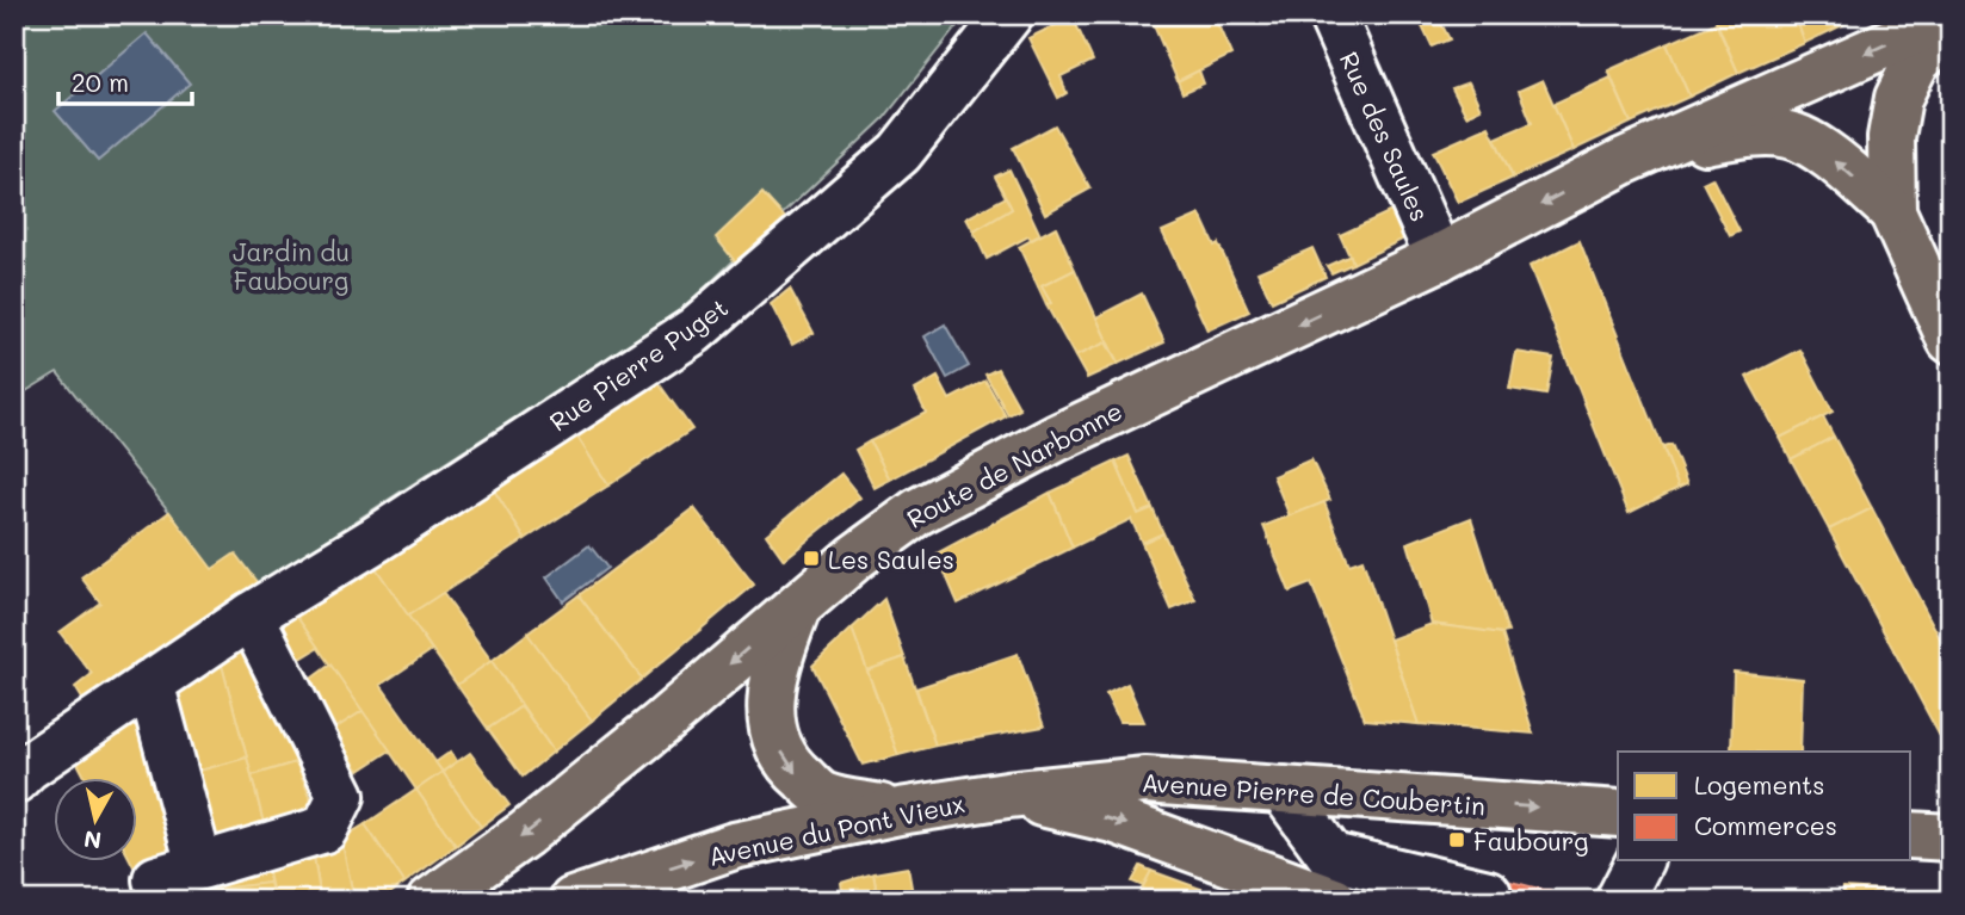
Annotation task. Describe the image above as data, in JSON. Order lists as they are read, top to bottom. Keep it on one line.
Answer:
{"streets":{"main road":["Route de Narbonne","Avenue Pierre de Coubertin","Avenue du Pont Vieux"],"street":["Rue des Saules","Rue Pierre Puget"]},"crossings":[["Rue des Saules","Route de Narbonne"],["Avenue Pierre de Coubertin","Avenue du Pont Vieux"]],"one_way":["Route de Narbonne","Avenue Pierre de Coubertin","Avenue du Pont Vieux"],"parks":["Jardin du Faubourg"],"places":{"transit":["Les Saules","Faubourg"]},"legend":["Logements","Commerces"],"scale_bar":"20 m","north":"bottom"}
